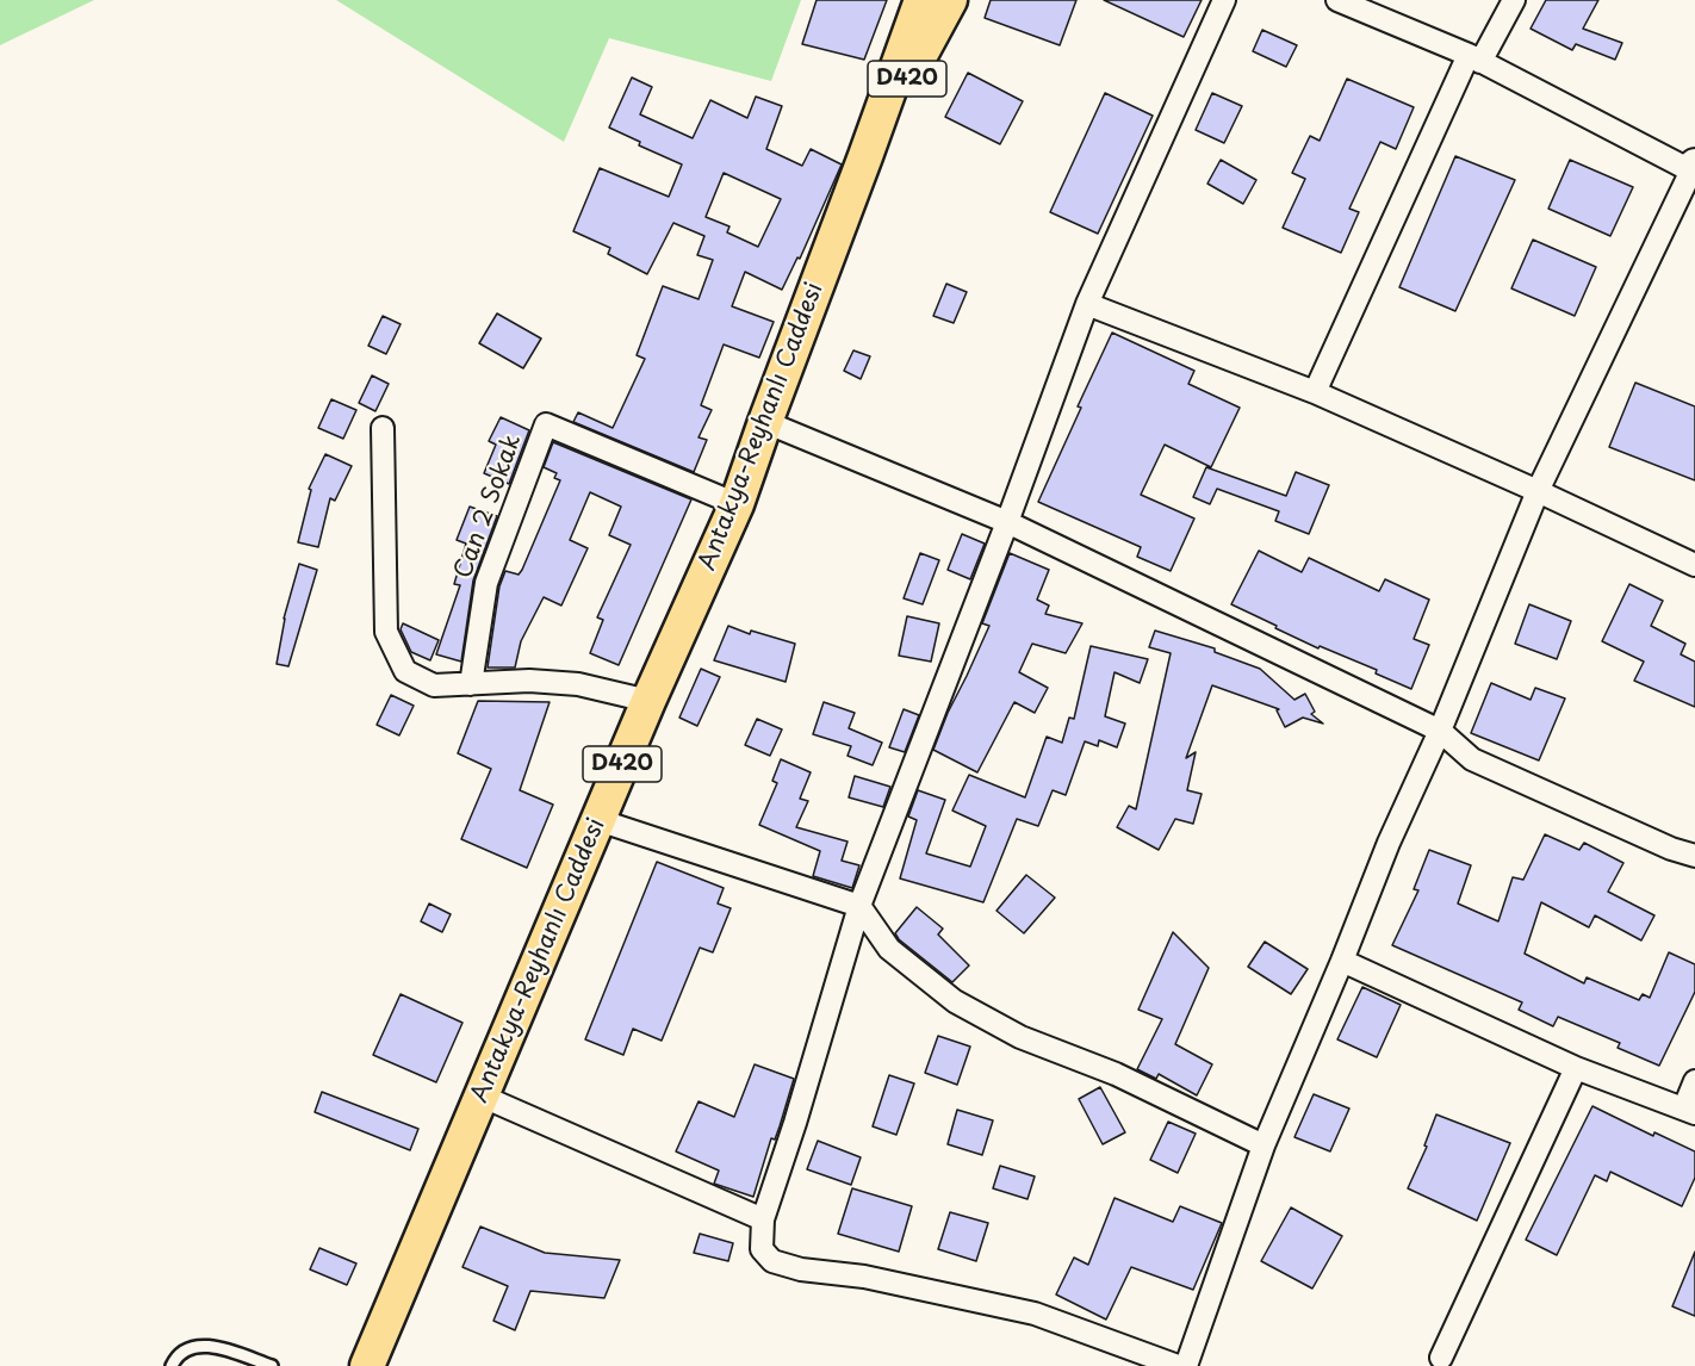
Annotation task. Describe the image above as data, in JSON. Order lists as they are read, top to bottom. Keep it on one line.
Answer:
{"streets":{"main road":["D420","Antakya-Reyhanlı Caddesi"],"street":["Can 2 Sokak"]},"crossings":[["Antakya-Reyhanlı Caddesi","Can 2 Sokak"]]}
